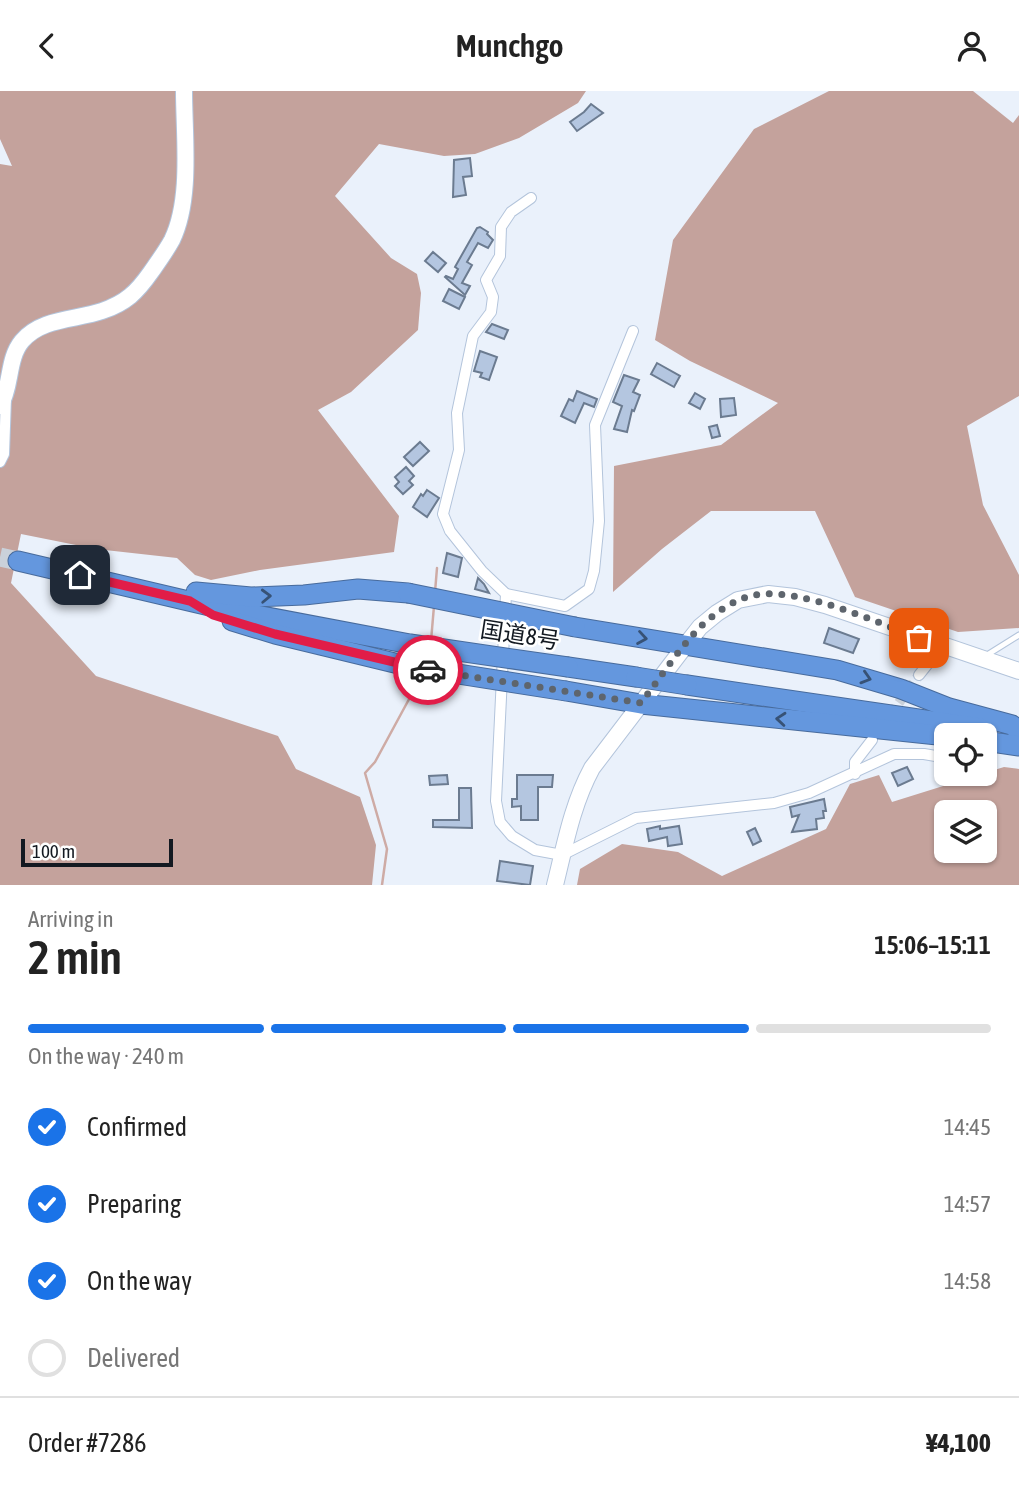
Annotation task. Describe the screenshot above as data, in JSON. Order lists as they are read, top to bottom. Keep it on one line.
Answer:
{"streets":{"highway":["国道8号"]},"scale_bar":"100 m","page":{"header":"Munchgo","scale":"100 m","heading":["2 min","Arriving in","15:06–15:11"],"panel":["Order #7286","¥4,100"],"bar":"On the way · 240 m","list":[["Confirmed","14:45"],["Preparing","14:57"],["On the way","14:58"],"Delivered"]}}
